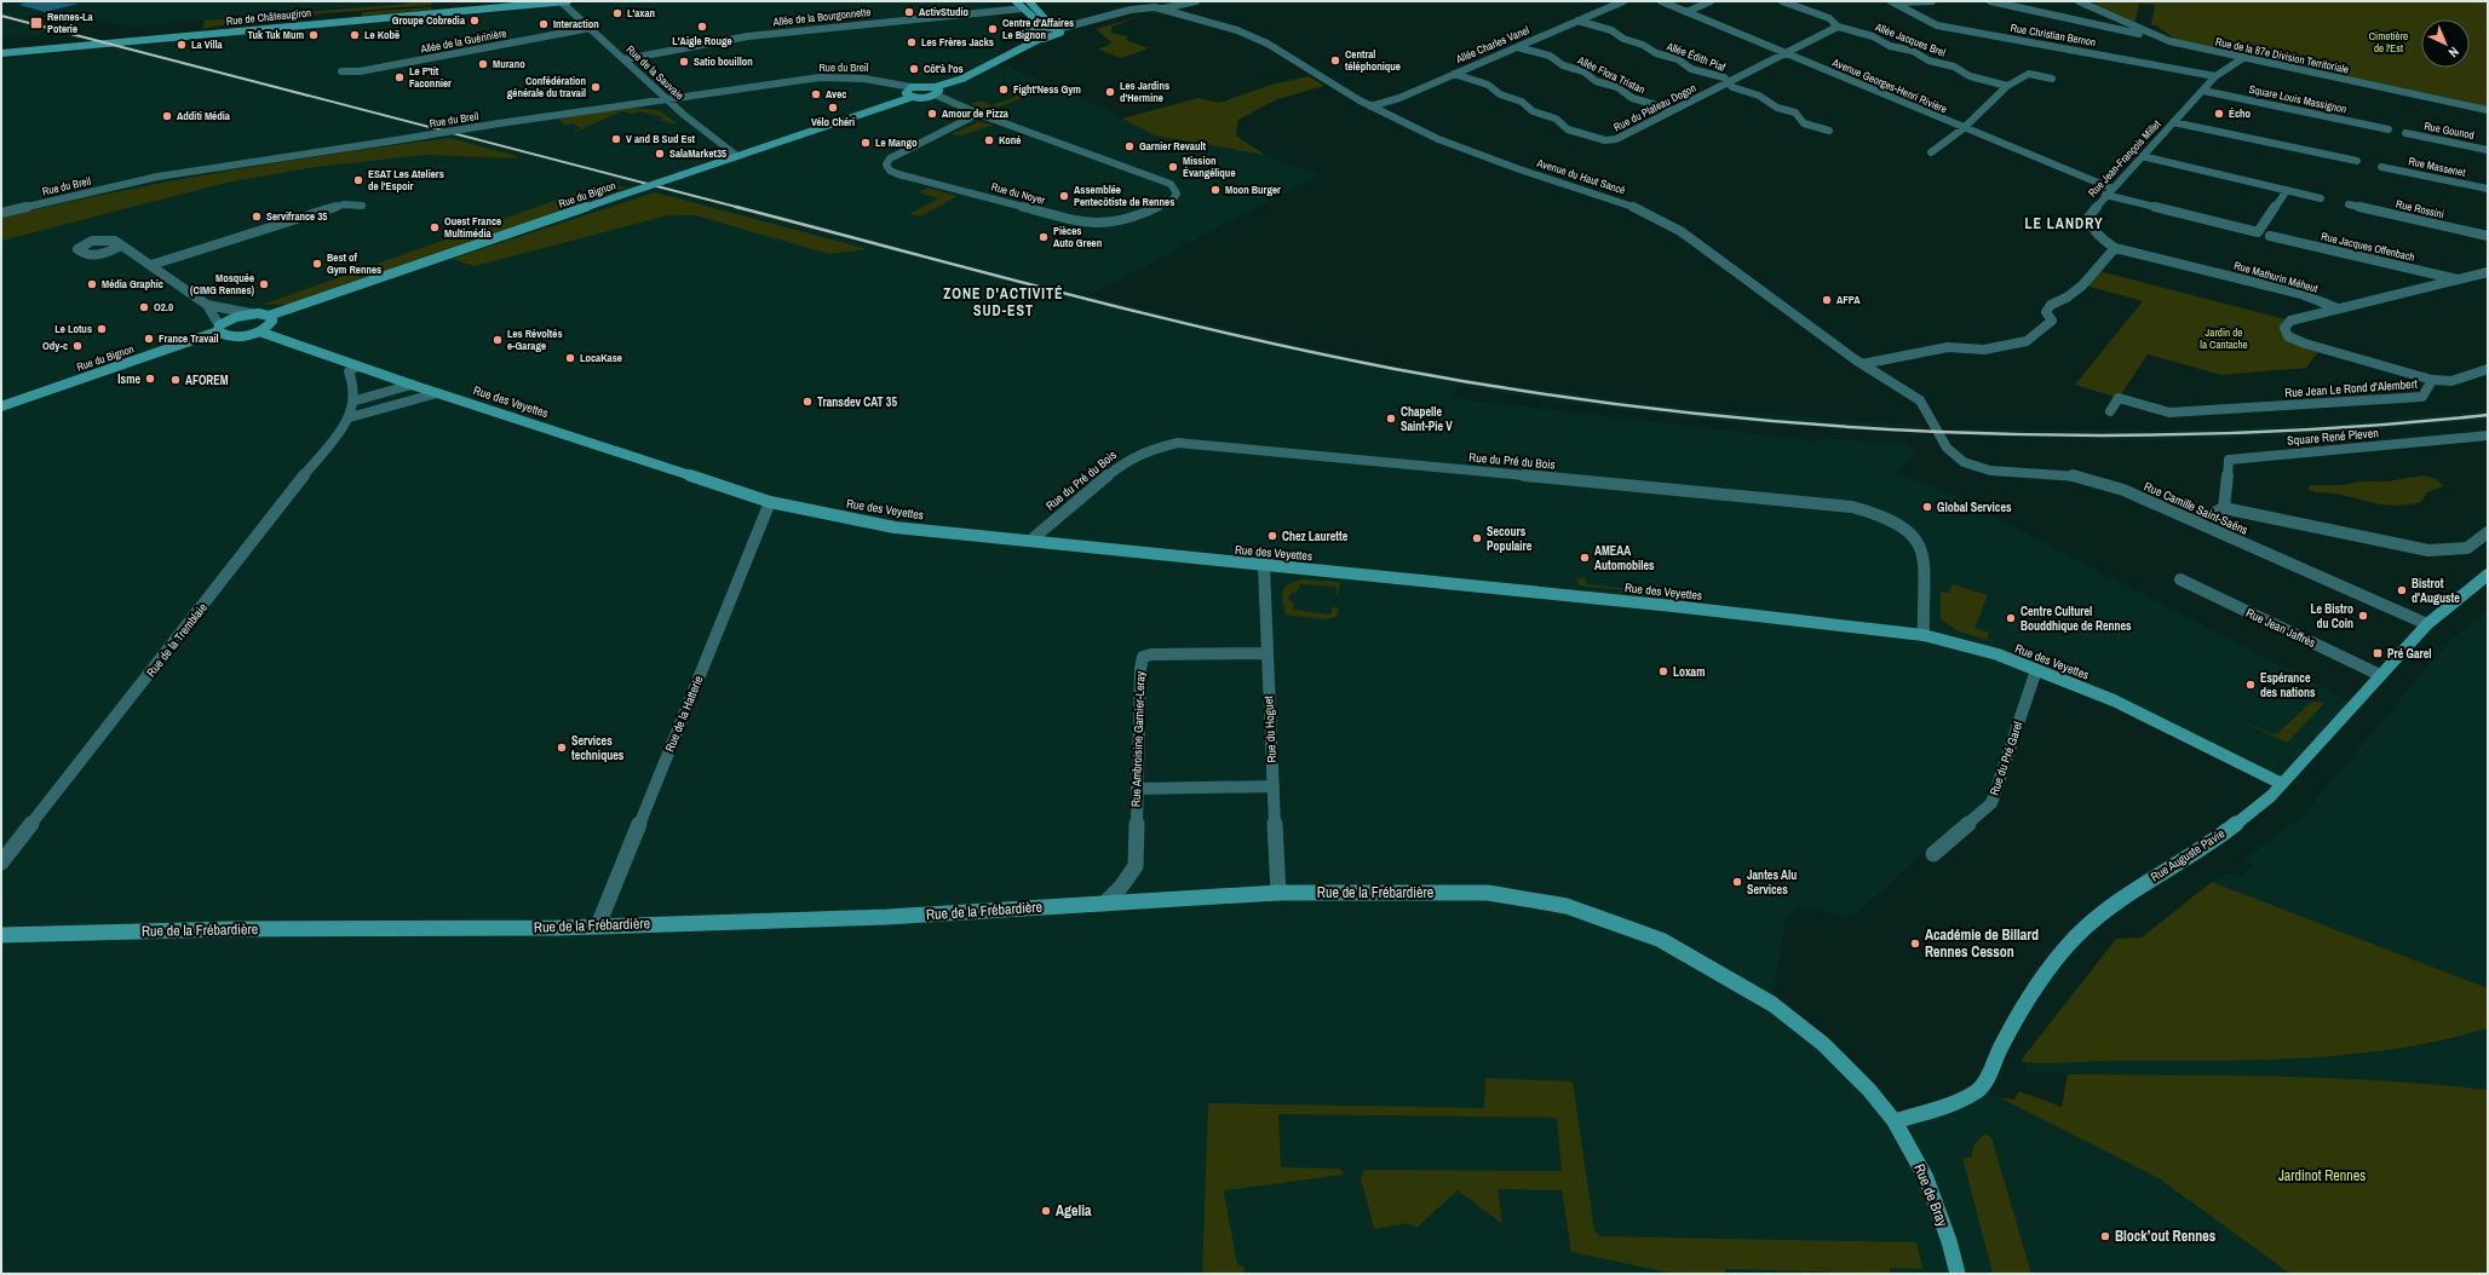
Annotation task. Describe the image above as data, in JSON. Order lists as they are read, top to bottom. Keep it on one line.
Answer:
{"streets":{"street":["Rue de Châteaugiron","Allée de la Bourgonnette","Rue Christian Bernon","Allée Jacques Brel","Allée de la Guérinière","Allée Charles Vanel","Rue de la 87e Division Territoriale","Allée Édith Piaf","Rue du Breil","Rue de la Sauvaie","Allée Flora Tristan","Avenue Georges-Henri Rivière","Square Louis Massignon","Rue du Plateau Dogon","Rue Gounod","Rue Jean-François Millet","Rue Massenet","Avenue du Haut Sancé","Rue du Noyer","Rue du Bignon","Rue Rossini","Rue Jacques Offenbach","Rue Mathurin Méheut","Rue Jean Le Rond d'Alembert","Rue des Veyettes","Square René Pleven","Rue du Pré du Bois","Rue Camille Saint-Saëns","Rue Jean Jaffrès","Rue de la Tremblaie","Rue de la Hatterie","Rue du Hoguet","Rue Ambroisine Garnier-Leray","Rue du Pré Garel","Rue Auguste Pavie","Rue de la Frébardière","Rue de Bray"]},"crossings":[["Rue de Châteaugiron","Rue de la Sauvaie"],["Allée de la Bourgonnette","Rue de la Sauvaie"],["Rue Christian Bernon","Rue Jean-François Millet"],["Allée Jacques Brel","Rue du Plateau Dogon"],["Allée de la Guérinière","Rue de la Sauvaie"],["Allée Charles Vanel","Allée Édith Piaf"],["Allée Charles Vanel","Allée Flora Tristan"],["Allée Charles Vanel","Rue du Plateau Dogon"],["Allée Charles Vanel","Avenue du Haut Sancé"],["Rue de la 87e Division Territoriale","Rue Jean-François Millet"],["Allée Édith Piaf","Rue du Plateau Dogon"],["Rue du Breil","Rue de la Sauvaie"],["Rue du Breil","Rue du Bignon"],["Rue de la Sauvaie","Rue du Bignon"],["Allée Flora Tristan","Rue du Plateau Dogon"],["Avenue Georges-Henri Rivière","Rue du Plateau Dogon"],["Avenue Georges-Henri Rivière","Rue Jean-François Millet"],["Square Louis Massignon","Rue Jean-François Millet"],["Rue Jean-François Millet","Rue Mathurin Méheut"],["Avenue du Haut Sancé","Rue Camille Saint-Saëns"],["Rue du Noyer","Rue du Bignon"],["Rue Mathurin Méheut","Rue Jean Le Rond d'Alembert"],["Rue des Veyettes","Rue du Pré du Bois"],["Rue des Veyettes","Rue de la Hatterie"],["Rue des Veyettes","Rue du Hoguet"],["Rue des Veyettes","Rue du Pré Garel"],["Rue des Veyettes","Rue Auguste Pavie"],["Rue Camille Saint-Saëns","Rue Auguste Pavie"],["Rue Jean Jaffrès","Rue Auguste Pavie"],["Rue de la Hatterie","Rue de la Frébardière"],["Rue du Hoguet","Rue Ambroisine Garnier-Leray"],["Rue du Hoguet","Rue de la Frébardière"],["Rue Ambroisine Garnier-Leray","Rue de la Frébardière"],["Rue Auguste Pavie","Rue de la Frébardière"],["Rue Auguste Pavie","Rue de Bray"],["Rue de la Frébardière","Rue de Bray"]],"districts":["LE LANDRY","ZONE D'ACTIVITÉ SUD-EST"],"parks":["Cimetière de l'Est","Jardin de la Cantache","Jardinot Rennes"],"places":{"other":["ActivStudio","L'axan","Groupe Cobredia","Interaction","L'Aigle Rouge","Centre d'Affaires Le Bignon","Tuk Tuk Mum","Le Kobë","Les Frères Jacks","La Villa","Central téléphonique","Satio bouillon","Murano","Côt'à l'os","Le P'tit Faconnier","Confédération générale du travail","Fight'Ness Gym","Les Jardins d'Hermine","Avec","Vélo Chéri","Amour de Pizza","Écho","Additi Média","V and B Sud Est","Koné","Le Mango","Garnier Revault","SalaMarket35","Mission Évangélique","ESAT Les Ateliers de l'Espoir","Moon Burger","Assemblée Pentecôtiste de Rennes","Servifrance 35","Ouest France Multimédia","Pièces Auto Green","Best of Gym Rennes","Média Graphic","Mosquée (CIMG Rennes)","AFPA","O2.0","Le Lotus","France Travail","Les Révoltés e-Garage","Ody-c","LocaKase","Isme","AFOREM","Transdev CAT 35","Chapelle Saint-Pie V","Global Services","Chez Laurette","Secours Populaire","AMEAA Automobiles","Bistrot d'Auguste","Le Bistro du Coin","Centre Culturel Bouddhique de Rennes","Loxam","Espérance des nations","Services techniques","Jantes Alu Services","Académie de Billard Rennes Cesson","Agelia","Block’out Rennes"],"transit":["Rennes-La Poterie","Pré Garel"]},"north":"bottom right"}
